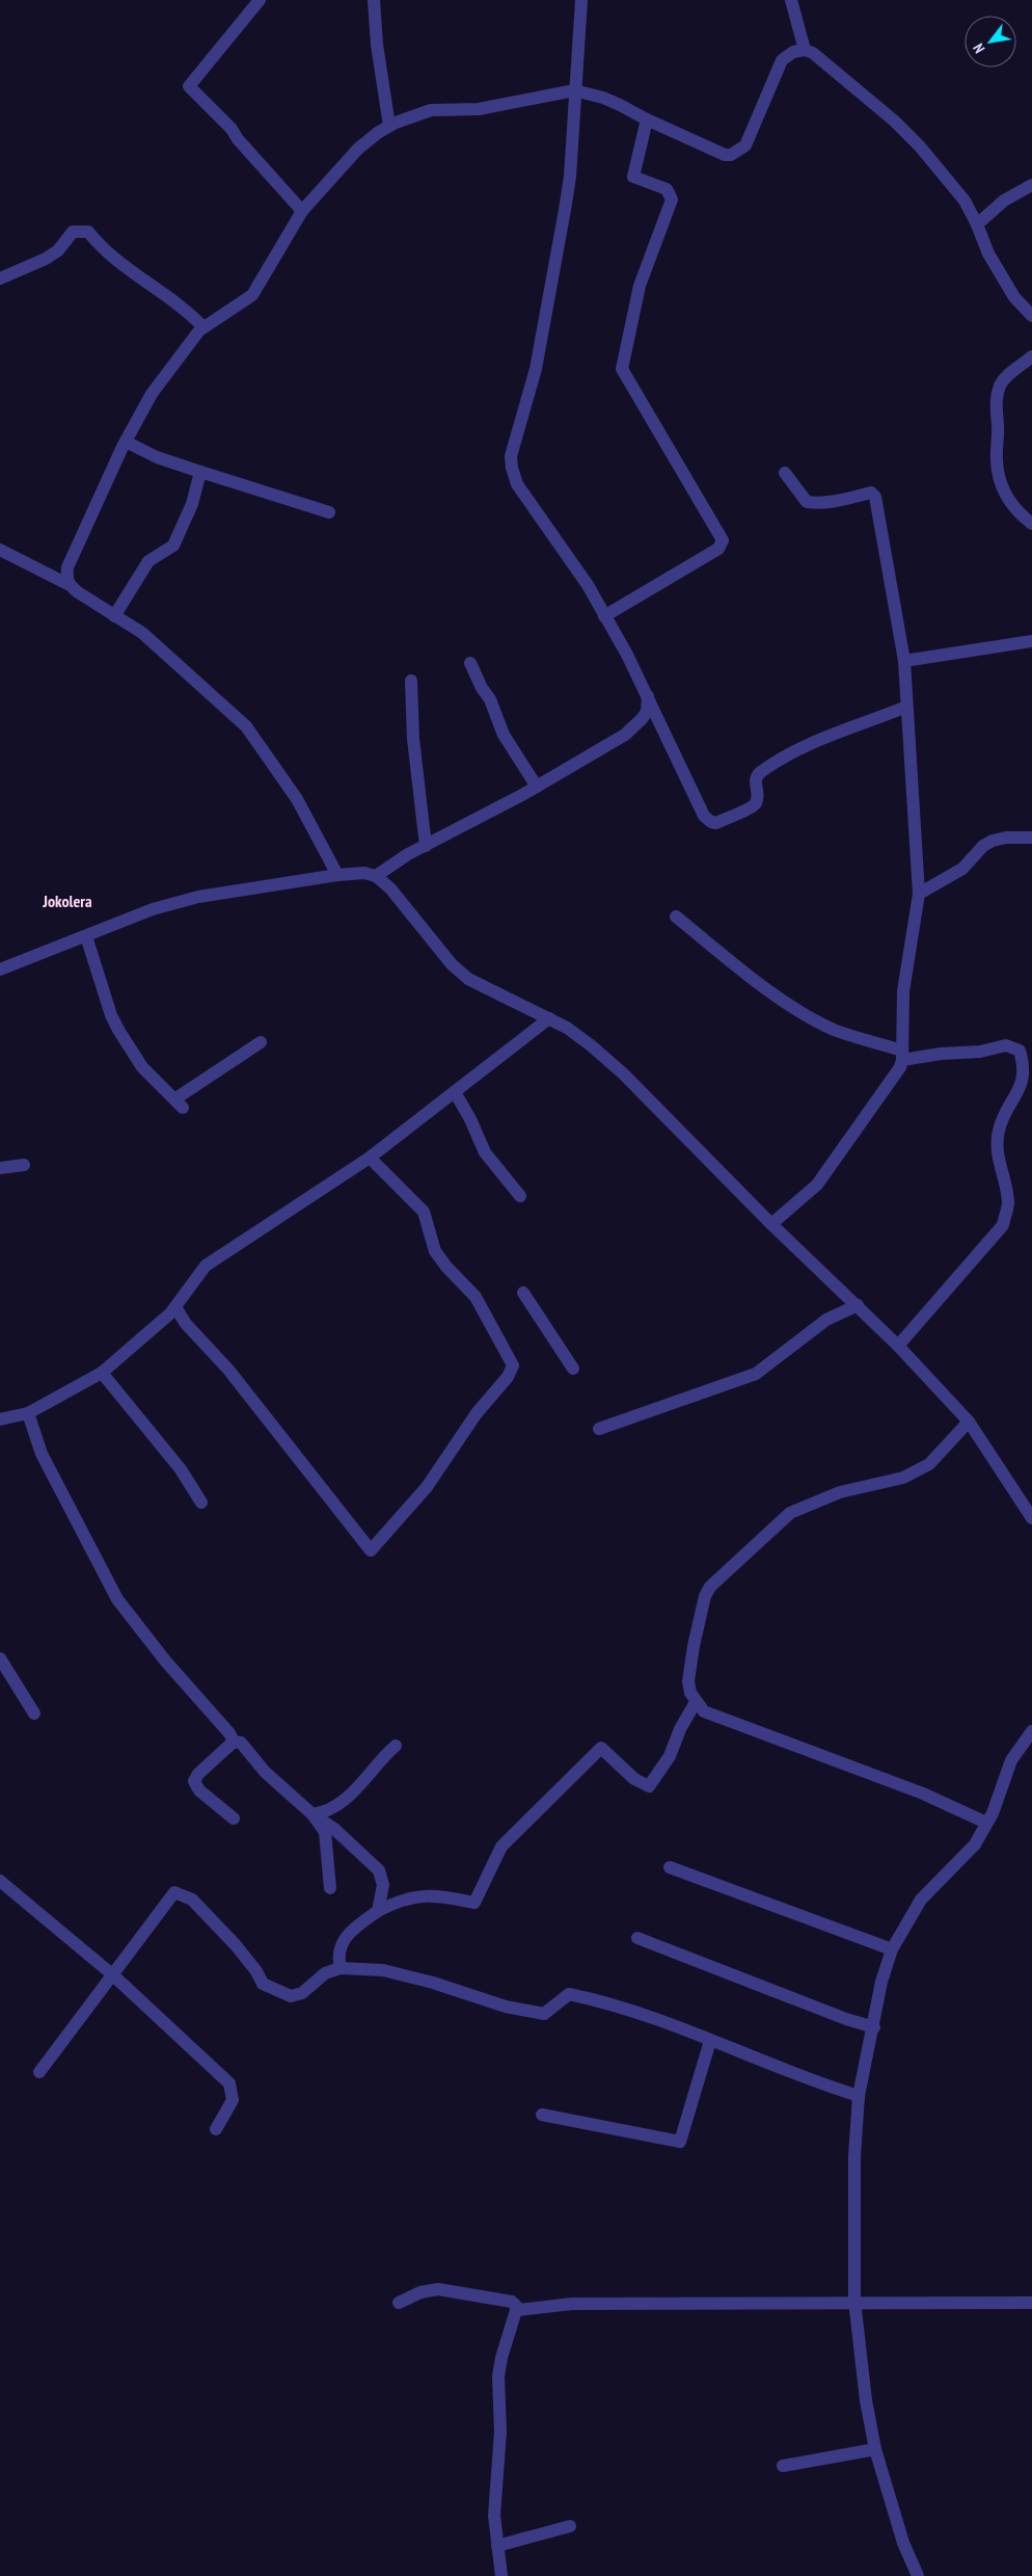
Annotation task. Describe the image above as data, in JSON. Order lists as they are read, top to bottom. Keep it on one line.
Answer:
{"districts":["Jokolera"],"north":"bottom left"}
